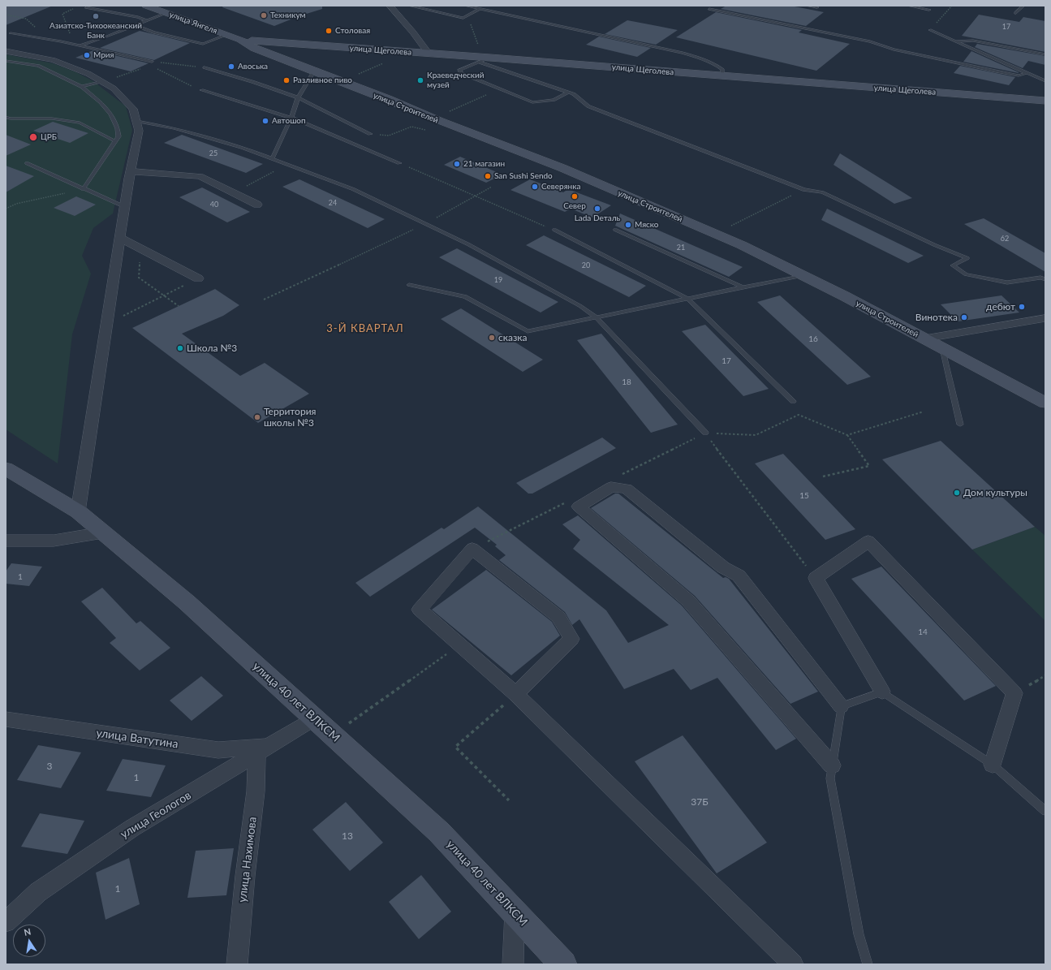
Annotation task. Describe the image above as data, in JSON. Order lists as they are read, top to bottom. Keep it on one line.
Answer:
{"streets":{"street":["улица Янгеля","улица Щеголева","улица Строителей","улица 40 лет ВЛКСМ","улица Ватутина","улица Геологов","улица Нахимова"]},"crossings":[["улица Янгеля","улица Щеголева"],["улица Янгеля","улица Строителей"],["улица Щеголева","улица Строителей"],["улица 40 лет ВЛКСМ","улица Геологов"],["улица Ватутина","улица Геологов"],["улица Ватутина","улица Нахимова"],["улица Геологов","улица Нахимова"]],"districts":["3-Й КВАРТАЛ"],"places":["Техникум","Азиатско-Тихоокеанский Банк","Столовая","Мрия","Авоська","Разливное пиво","Краеведческий музей","Автошоп","ЦРБ","21 магазин","San Sushi Sendo","Северянка","Север","Lada Dеталь","Мяско","дебют","Винотека","сказка","Школа №3","Территория школы №3","Дом культуры"],"house_numbers":["17","25","24","40","62","21","20","19","16","17","18","15","1","14","3","1","37Б","13","1"],"north":"top"}
